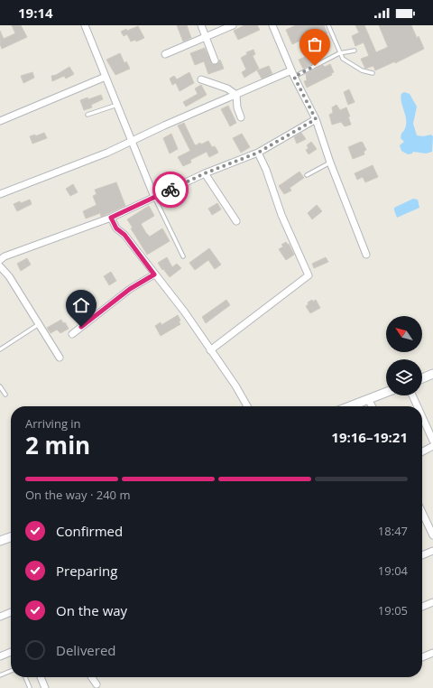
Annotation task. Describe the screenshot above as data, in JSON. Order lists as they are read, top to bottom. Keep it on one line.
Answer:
{"north":"top left","page":{"status":"19:14","heading":["2 min","Arriving in","19:16–19:21"],"bar":"On the way · 240 m","list":[["Confirmed","18:47"],["Preparing","19:04"],["On the way","19:05"],"Delivered"]}}
